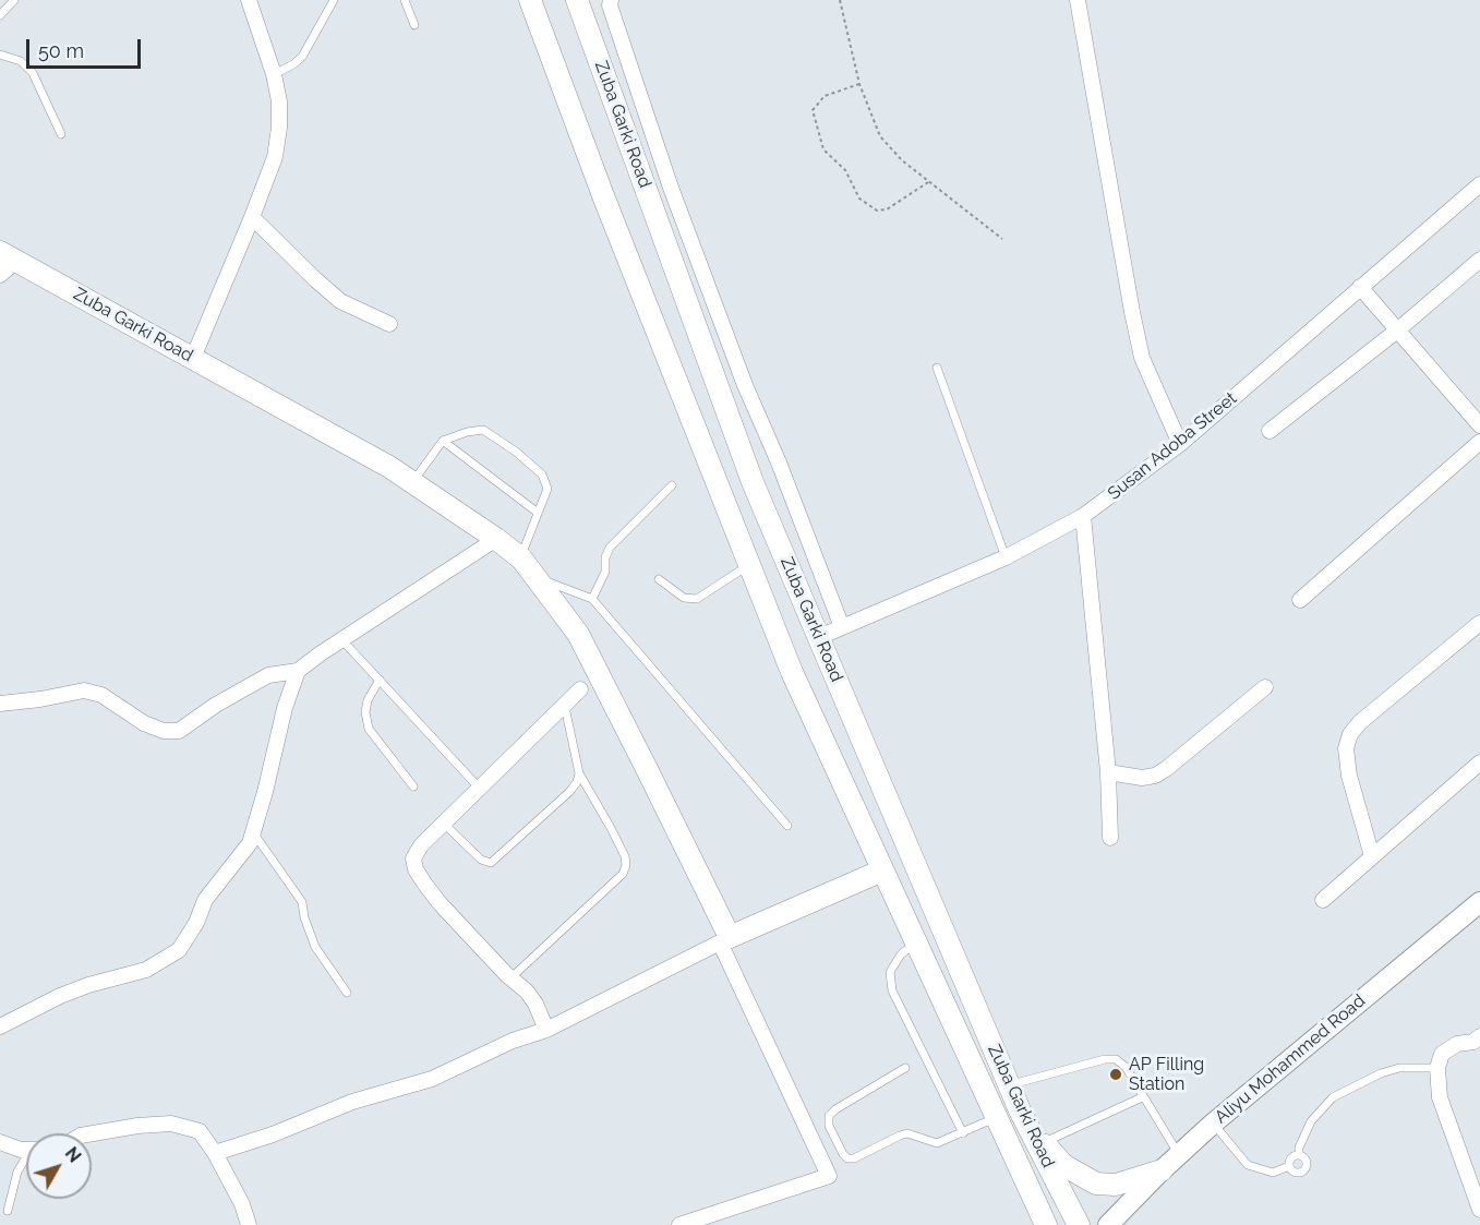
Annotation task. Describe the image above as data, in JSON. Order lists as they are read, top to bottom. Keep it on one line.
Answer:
{"streets":{"main road":["Zuba Garki Road"],"street":["Susan Adoba Street","Aliyu Mohammed Road"]},"crossings":[["Zuba Garki Road","Susan Adoba Street"]],"places":["AP Filling Station"],"scale_bar":"50 m","north":"top right"}
